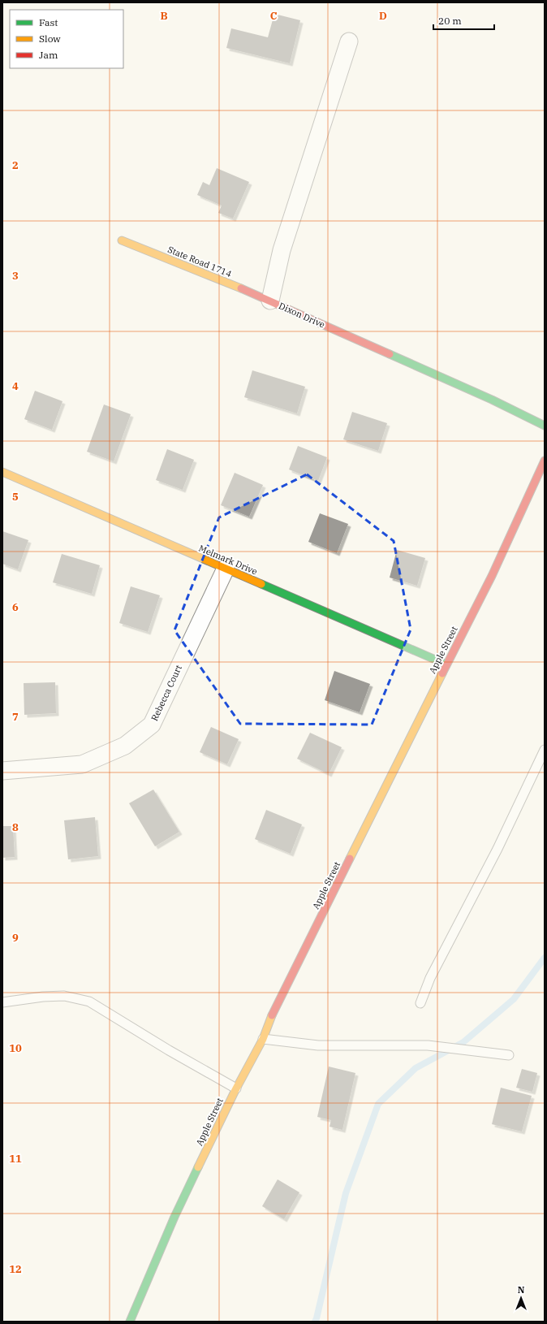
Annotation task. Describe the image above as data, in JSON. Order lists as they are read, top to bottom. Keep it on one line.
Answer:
{"streets":{"street":["State Road 1714","Dixon Drive","Melmark Drive","Apple Street","Rebecca Court"]},"crossings":[["State Road 1714","Dixon Drive"],["Melmark Drive","Apple Street"],["Melmark Drive","Rebecca Court"]],"legend":["Fast","Slow","Jam"],"scale_bar":"20 m","north":"top","grid":{"columns":["B","C","D"],"rows":["2","3","4","5","6","7","8","9","10","11","12"]}}
